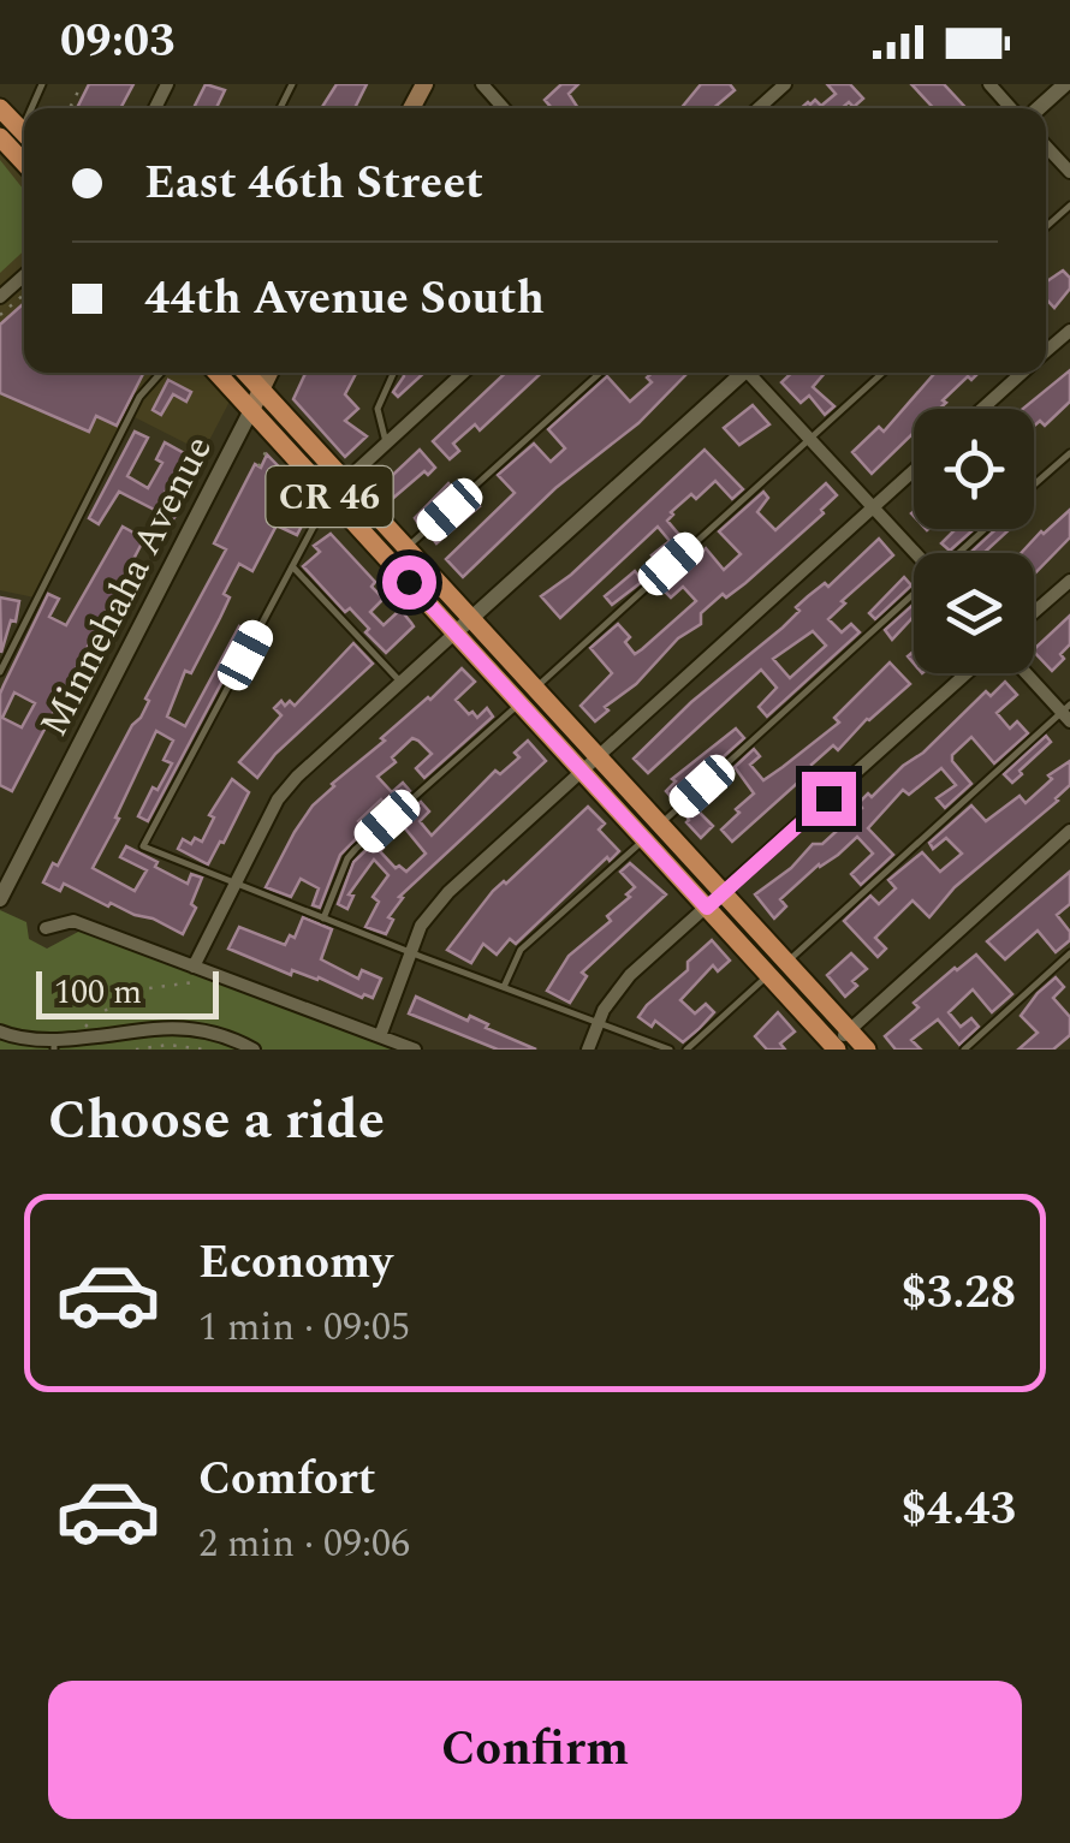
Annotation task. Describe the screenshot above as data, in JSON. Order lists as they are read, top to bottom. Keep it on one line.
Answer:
{"streets":{"main road":["CR 46","Minnehaha Avenue"]},"crossings":[["CR 46","Minnehaha Avenue"]],"scale_bar":"100 m","page":{"status":"09:03","banner":["East 46th Street","44th Avenue South"],"scale":"100 m","heading":"Choose a ride","list":[{"name":"Economy","note":"1 min · 09:05","value":"$3.28"},{"name":"Comfort","note":"2 min · 09:06","value":"$4.43"}],"buttons":"Confirm"}}
